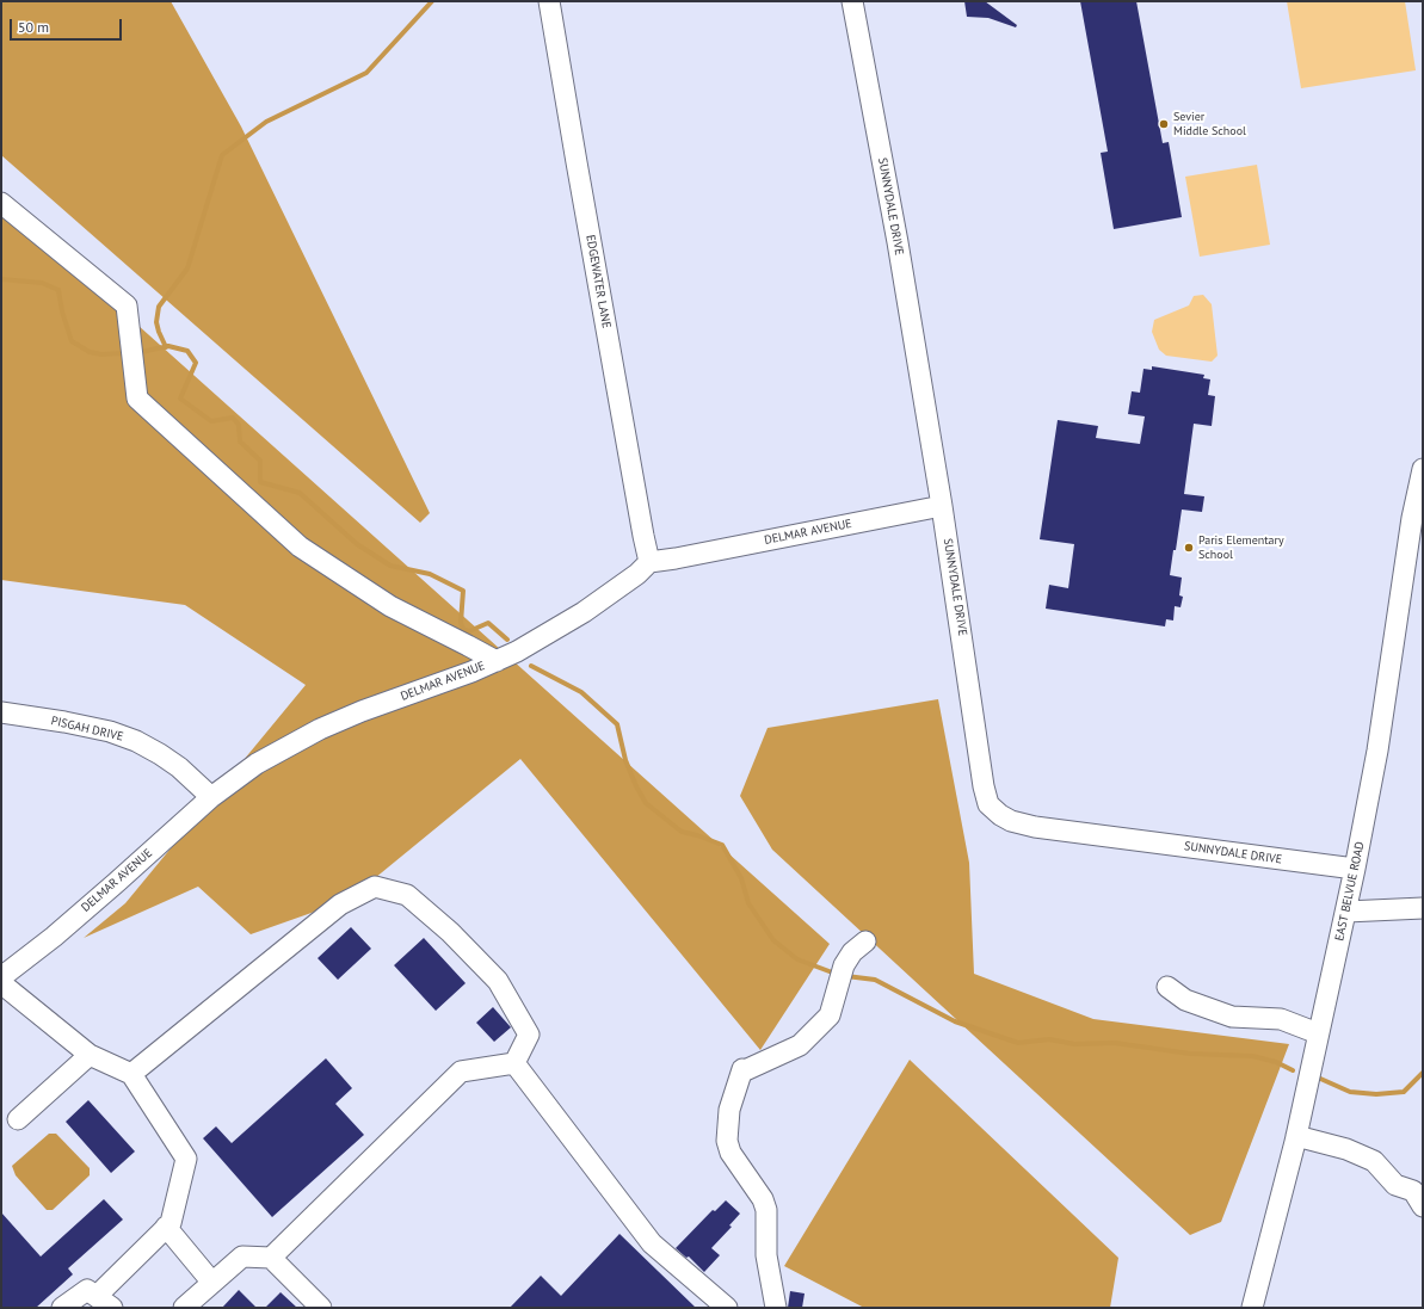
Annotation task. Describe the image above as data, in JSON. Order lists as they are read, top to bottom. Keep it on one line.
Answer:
{"streets":{"street":["SUNNYDALE DRIVE","EDGEWATER LANE","DELMAR AVENUE","PISGAH DRIVE","EAST BELVUE ROAD"]},"crossings":[["SUNNYDALE DRIVE","DELMAR AVENUE"],["SUNNYDALE DRIVE","EAST BELVUE ROAD"],["EDGEWATER LANE","DELMAR AVENUE"],["DELMAR AVENUE","PISGAH DRIVE"]],"places":["Sevier Middle School","Paris Elementary School"],"scale_bar":"50 m"}
